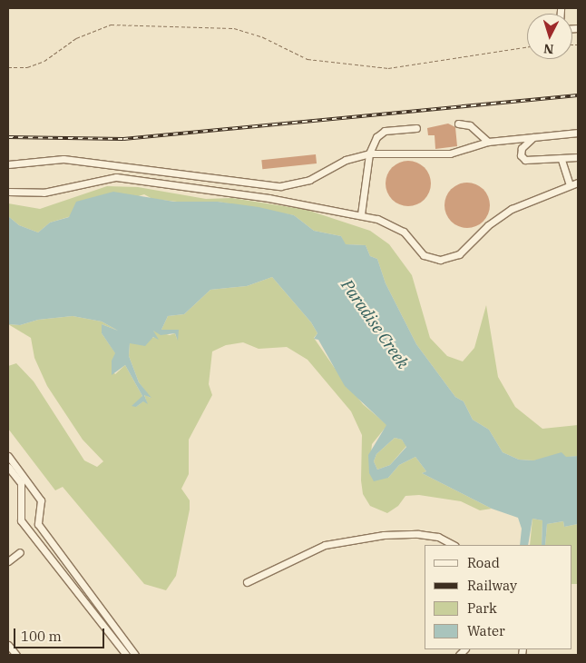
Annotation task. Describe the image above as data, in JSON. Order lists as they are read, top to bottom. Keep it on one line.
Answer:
{"water":["Paradise Creek"],"legend":["Road","Railway","Park","Water"],"scale_bar":"100 m","north":"bottom"}
